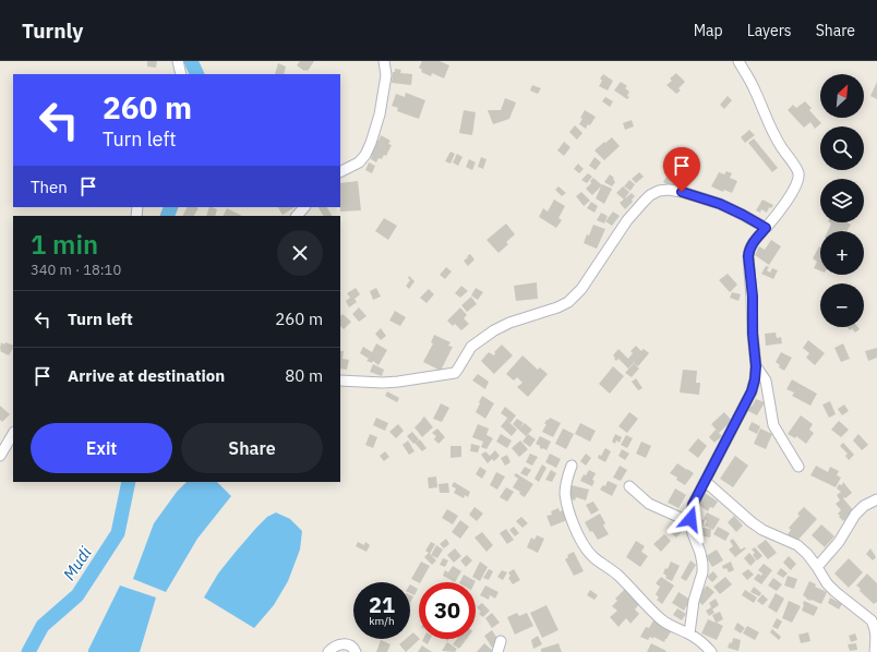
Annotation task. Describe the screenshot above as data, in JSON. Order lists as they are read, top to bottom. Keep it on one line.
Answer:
{"water":["Mudi"],"north":"top right","page":{"header":"Turnly","nav":["Map","Layers","Share"],"map_buttons":["+","−"],"turn":["260 m","Turn left"],"then":"Then","heading":["1 min","340 m · 18:10"],"list":[{"name":"Turn left","value":"260 m"},{"name":"Arrive at destination","value":"80 m"}],"buttons":["Exit","Share"],"speed":"21 km/h","limit":"30"}}
